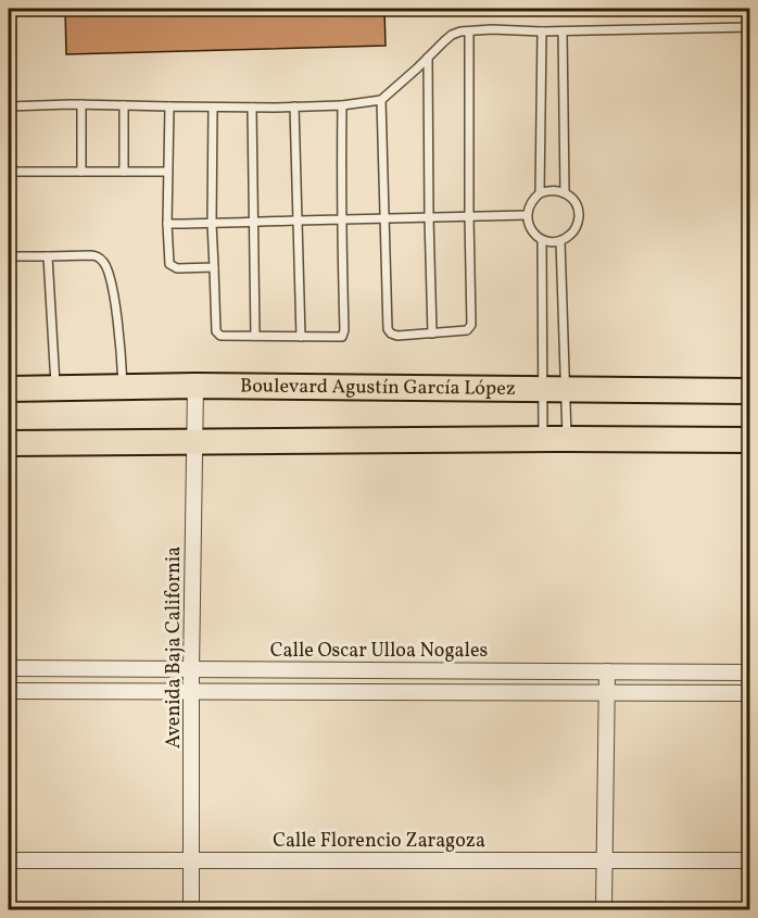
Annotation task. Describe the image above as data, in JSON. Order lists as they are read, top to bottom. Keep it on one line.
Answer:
{"streets":{"main road":["Boulevard Agustín García López"],"street":["Avenida Baja California","Calle Oscar Ulloa Nogales","Calle Florencio Zaragoza"]},"crossings":[["Boulevard Agustín García López","Avenida Baja California"],["Avenida Baja California","Calle Oscar Ulloa Nogales"],["Avenida Baja California","Calle Florencio Zaragoza"]]}
